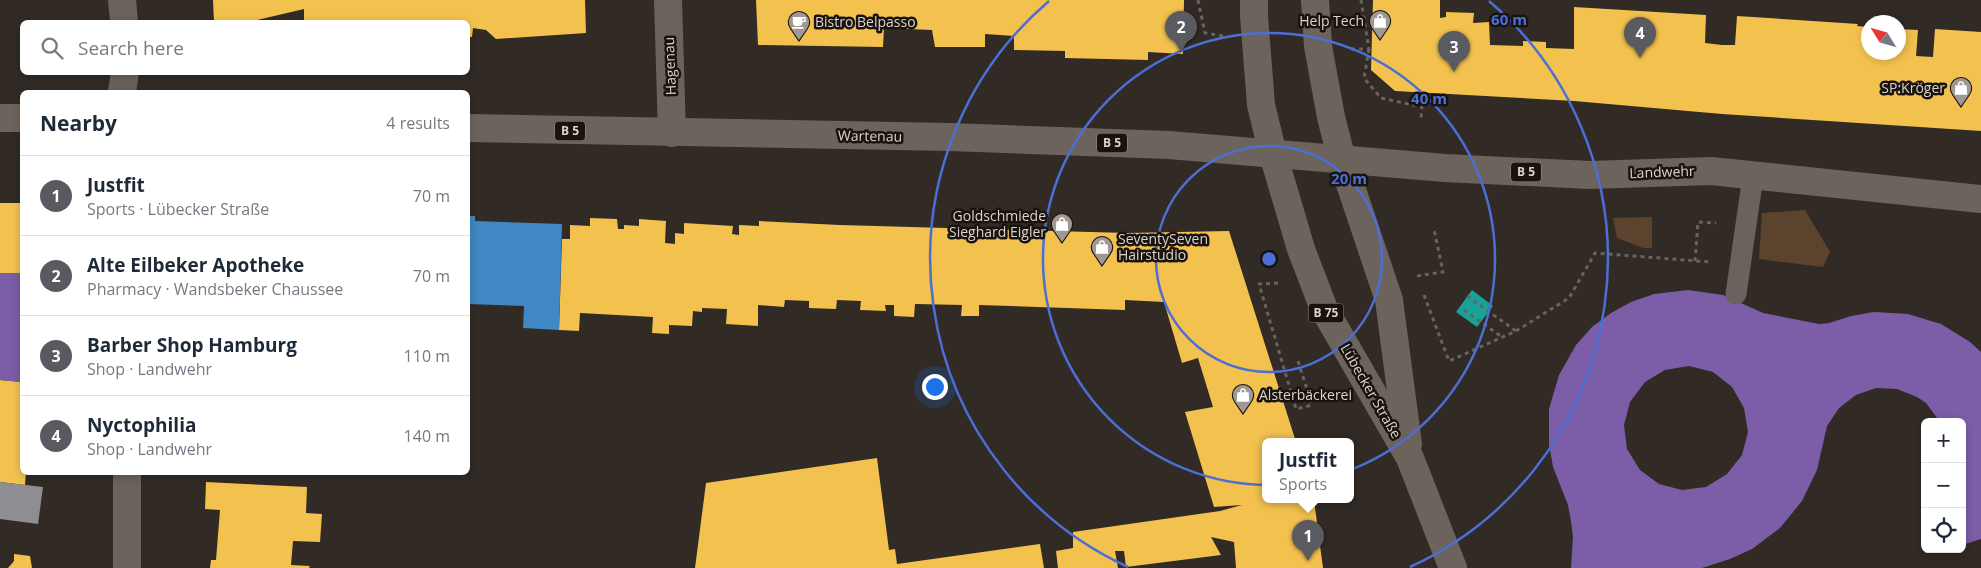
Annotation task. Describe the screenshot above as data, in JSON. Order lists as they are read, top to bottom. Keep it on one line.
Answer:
{"streets":{"main road":["B 5","Wartenau","Landwehr","B 75","Lübecker Straße"],"street":["Hagenau"]},"crossings":[["Hagenau","Wartenau"],["B 5","Wartenau"],["B 5","Landwehr"],["B 5","Lübecker Straße"],["Wartenau","Lübecker Straße"],["Landwehr","Lübecker Straße"]],"places":{"shop":["Help Tech","SP:Kröger","Goldschmiede Sieghard Eigler","SeventySeven Hairstudio","Alsterbäckerei"],"cafe":["Bistro Belpasso"]},"north":"top left","page":{"pins":["2","4","3","1"],"search":"Search here","heading":["Nearby","4 results"],"list":[{"mark":"1","name":"Justfit","note":"Sports · Lübecker Straße","value":"70 m"},{"mark":"2","name":"Alte Eilbeker Apotheke","note":"Pharmacy · Wandsbeker Chaussee","value":"70 m"},{"mark":"3","name":"Barber Shop Hamburg","note":"Shop · Landwehr","value":"110 m"},{"mark":"4","name":"Nyctophilia","note":"Shop · Landwehr","value":"140 m"}],"map_buttons":["+","−"],"popup":["Justfit","Sports"]},"rings":["60 m","40 m","20 m"]}
